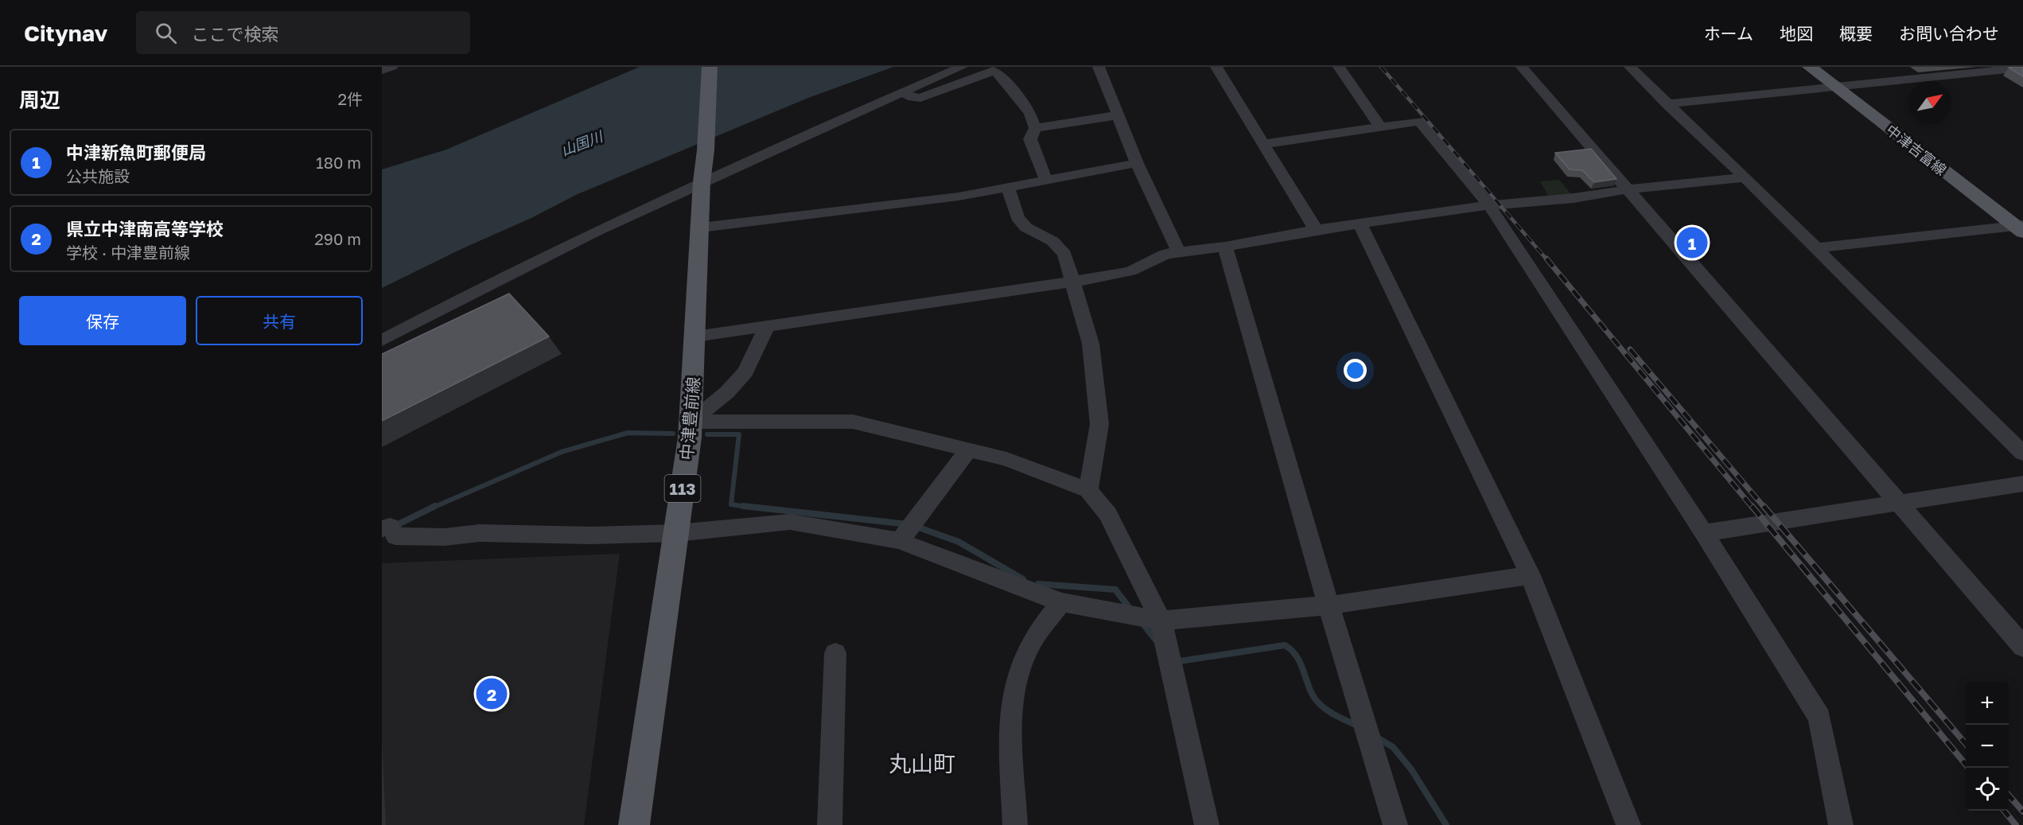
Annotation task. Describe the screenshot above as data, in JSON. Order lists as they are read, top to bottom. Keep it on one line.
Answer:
{"streets":{"main road":["中津吉富線","中津豊前線","113"]},"districts":["丸山町"],"water":["山国川"],"north":"top right","page":{"header":"Citynav","search":"ここで検索","nav":["ホーム","地図","概要","お問い合わせ"],"heading":["周辺","2件"],"list":[{"mark":"1","name":"中津新魚町郵便局","note":"公共施設","value":"180 m"},{"mark":"2","name":"県立中津南高等学校","note":"学校 · 中津豊前線","value":"290 m"}],"pins":["1","2"],"buttons":["保存","共有"],"map_buttons":["+","−"]}}
